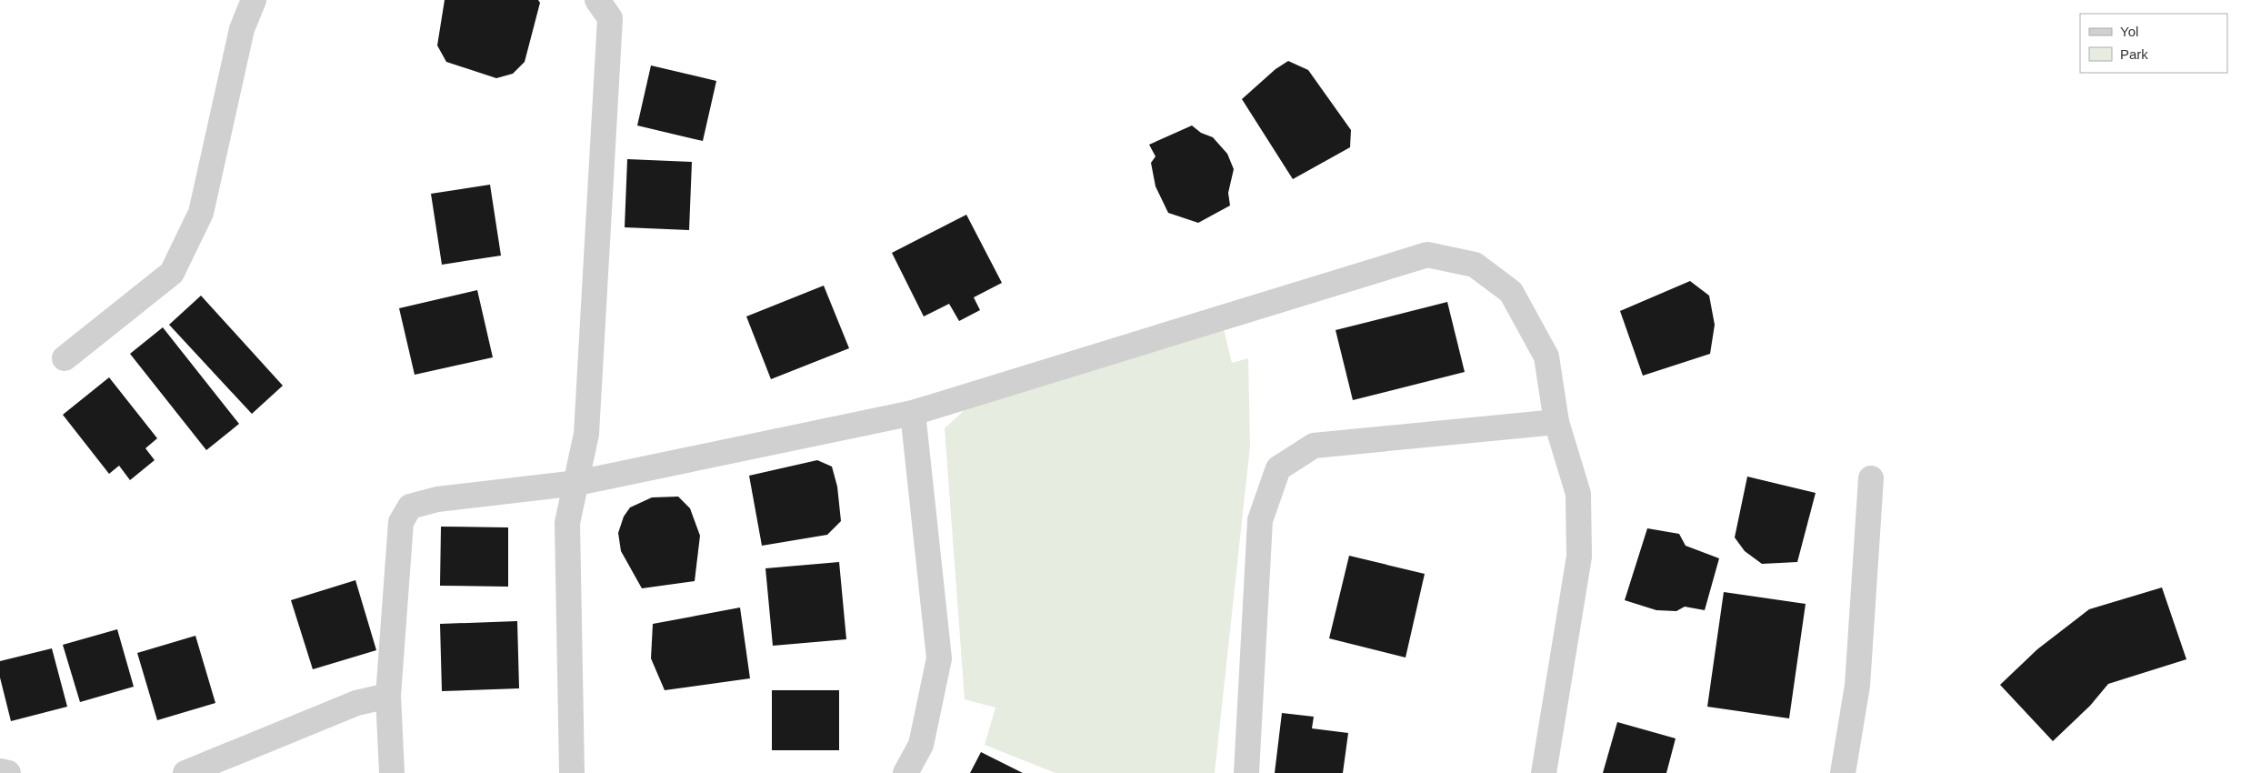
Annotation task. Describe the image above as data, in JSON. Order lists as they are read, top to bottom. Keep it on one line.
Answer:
{"legend":["Yol","Park"]}
